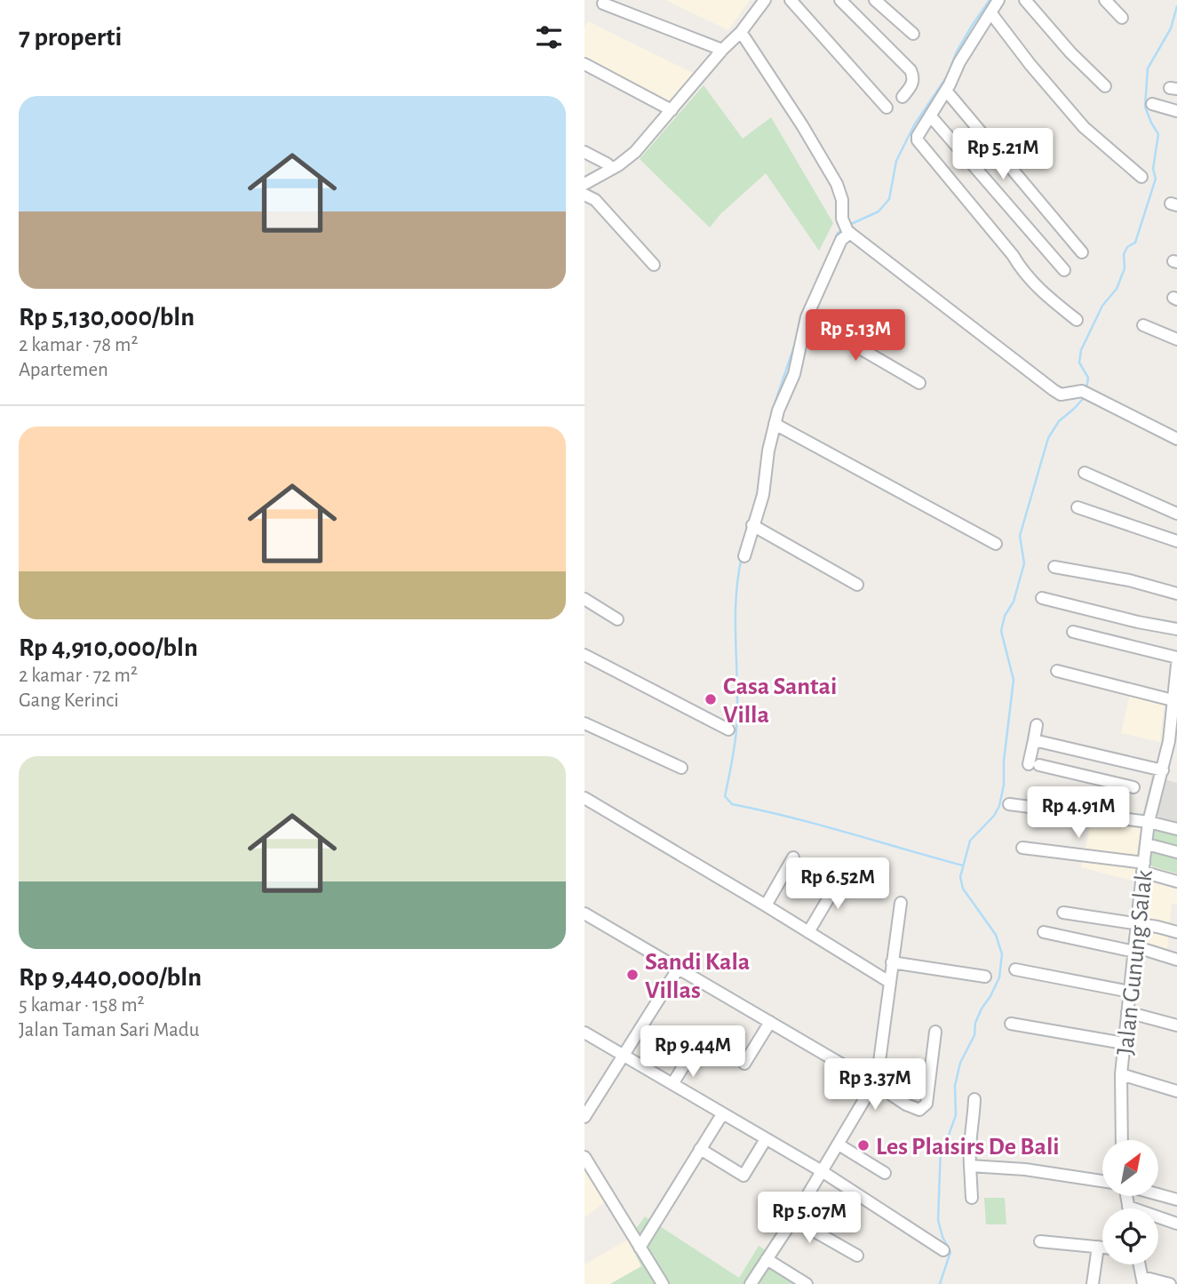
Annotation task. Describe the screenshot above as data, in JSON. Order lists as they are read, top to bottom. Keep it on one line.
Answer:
{"streets":{"street":["Jalan Gunung Salak"]},"places":["Casa Santai Villa","Sandi Kala Villas","Les Plaisirs De Bali"],"north":"top right","page":{"heading":"7 properti","list":[{"name":"Rp 5,130,000/bln","note":"2 kamar · 78 m² · Apartemen"},{"name":"Rp 4,910,000/bln","note":"2 kamar · 72 m² · Gang Kerinci"},{"name":"Rp 9,440,000/bln","note":"5 kamar · 158 m² · Jalan Taman Sari Madu"}],"price":["Rp 5.21M","Rp 5.13M","Rp 4.91M","Rp 6.52M","Rp 9.44M","Rp 3.37M","Rp 5.07M"]}}
